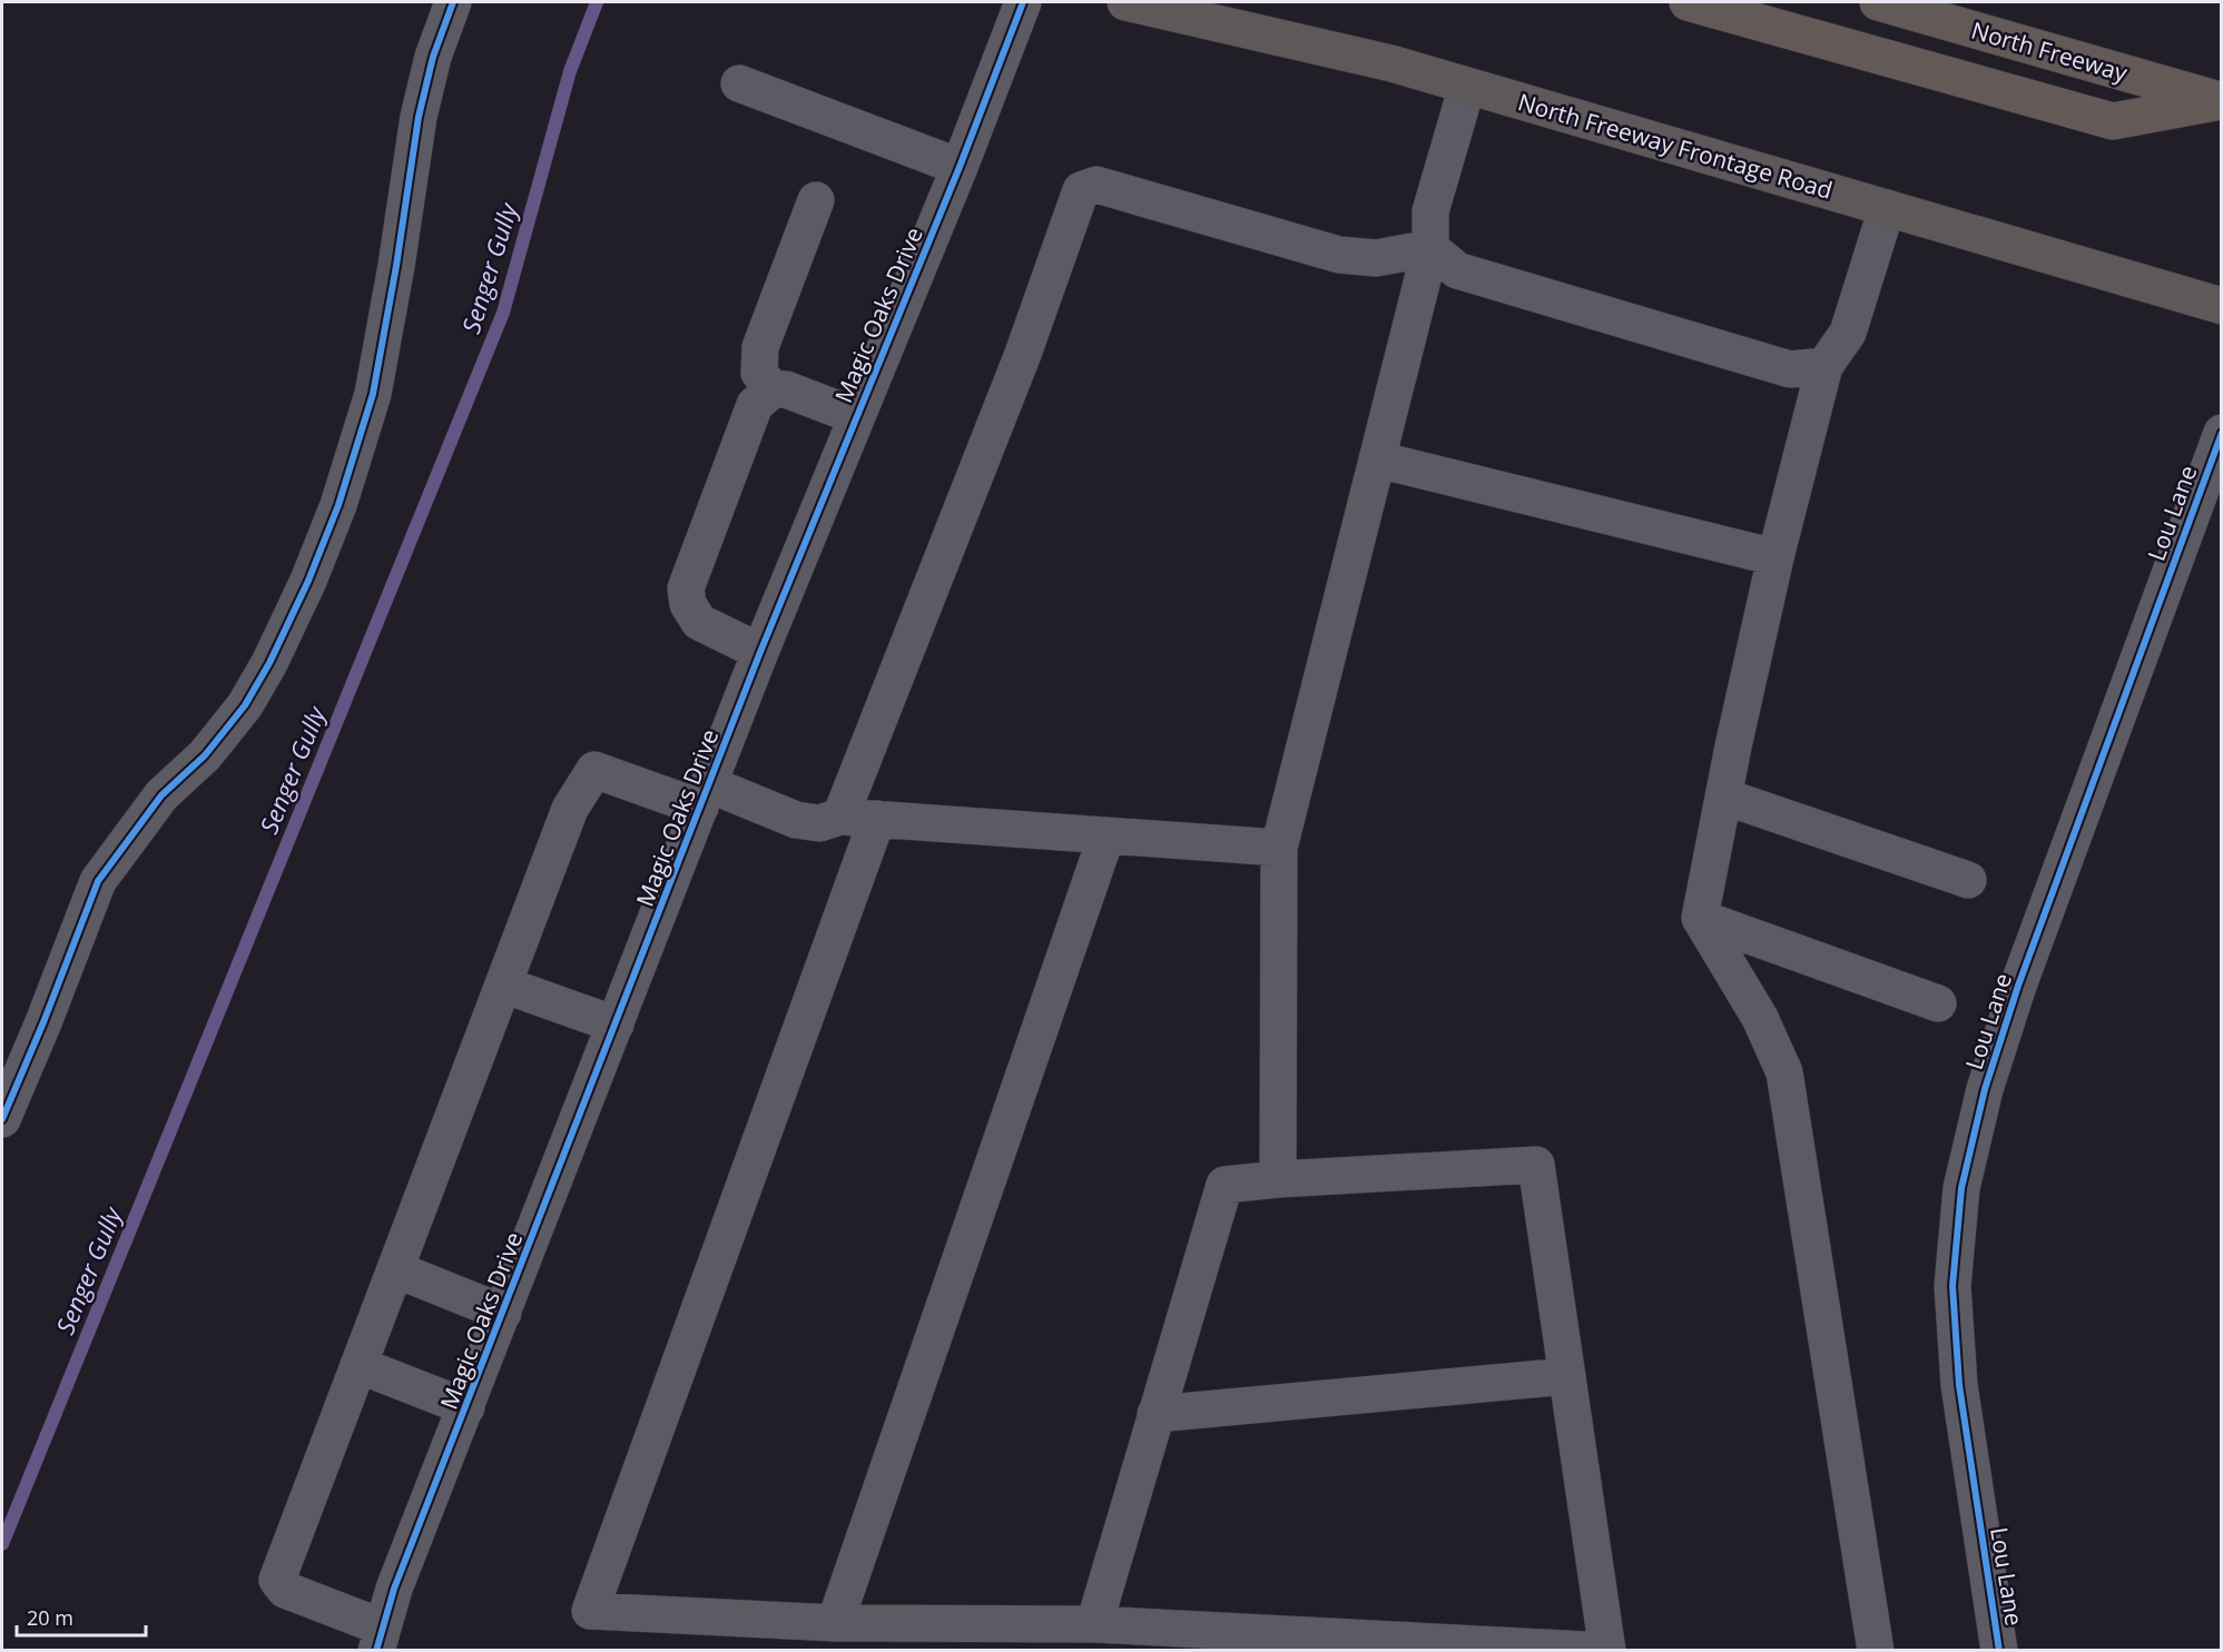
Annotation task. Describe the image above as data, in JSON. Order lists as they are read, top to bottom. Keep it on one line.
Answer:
{"streets":{"highway":["North Freeway"],"main road":["North Freeway Frontage Road"],"street":["Magic Oaks Drive","Lou Lane"]},"water":["Senger Gully"],"scale_bar":"20 m"}
